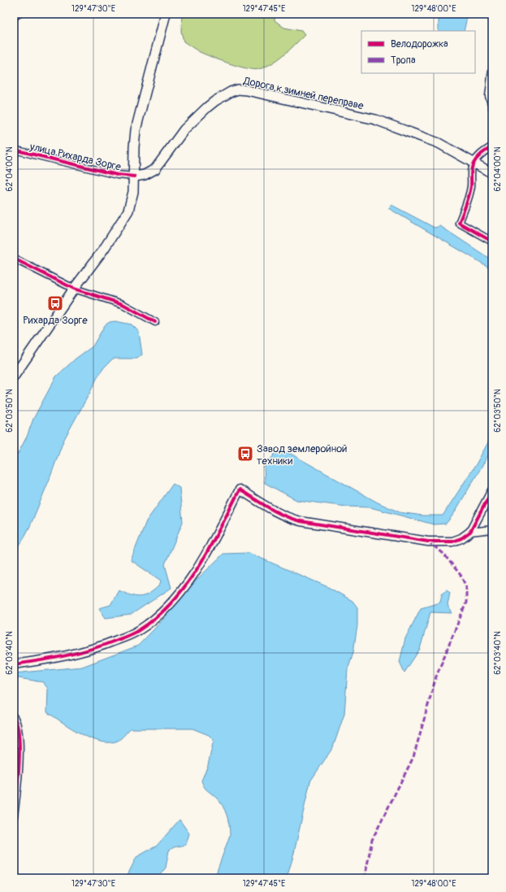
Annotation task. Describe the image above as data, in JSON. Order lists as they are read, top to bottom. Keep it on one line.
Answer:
{"streets":{"main road":["Дорога к зимней переправе"],"street":["улица Рихарда Зорге"]},"crossings":[["Дорога к зимней переправе","улица Рихарда Зорге"]],"places":{"bus stop":["Рихарда Зорге","Завод землеройной техники"]},"legend":["Велодорожка","Тропа"],"coordinates":["129°47'30\"E","129°47'45\"E","129°48'00\"E","62°04'00\"N","62°03'50\"N","62°03'40\"N"]}
